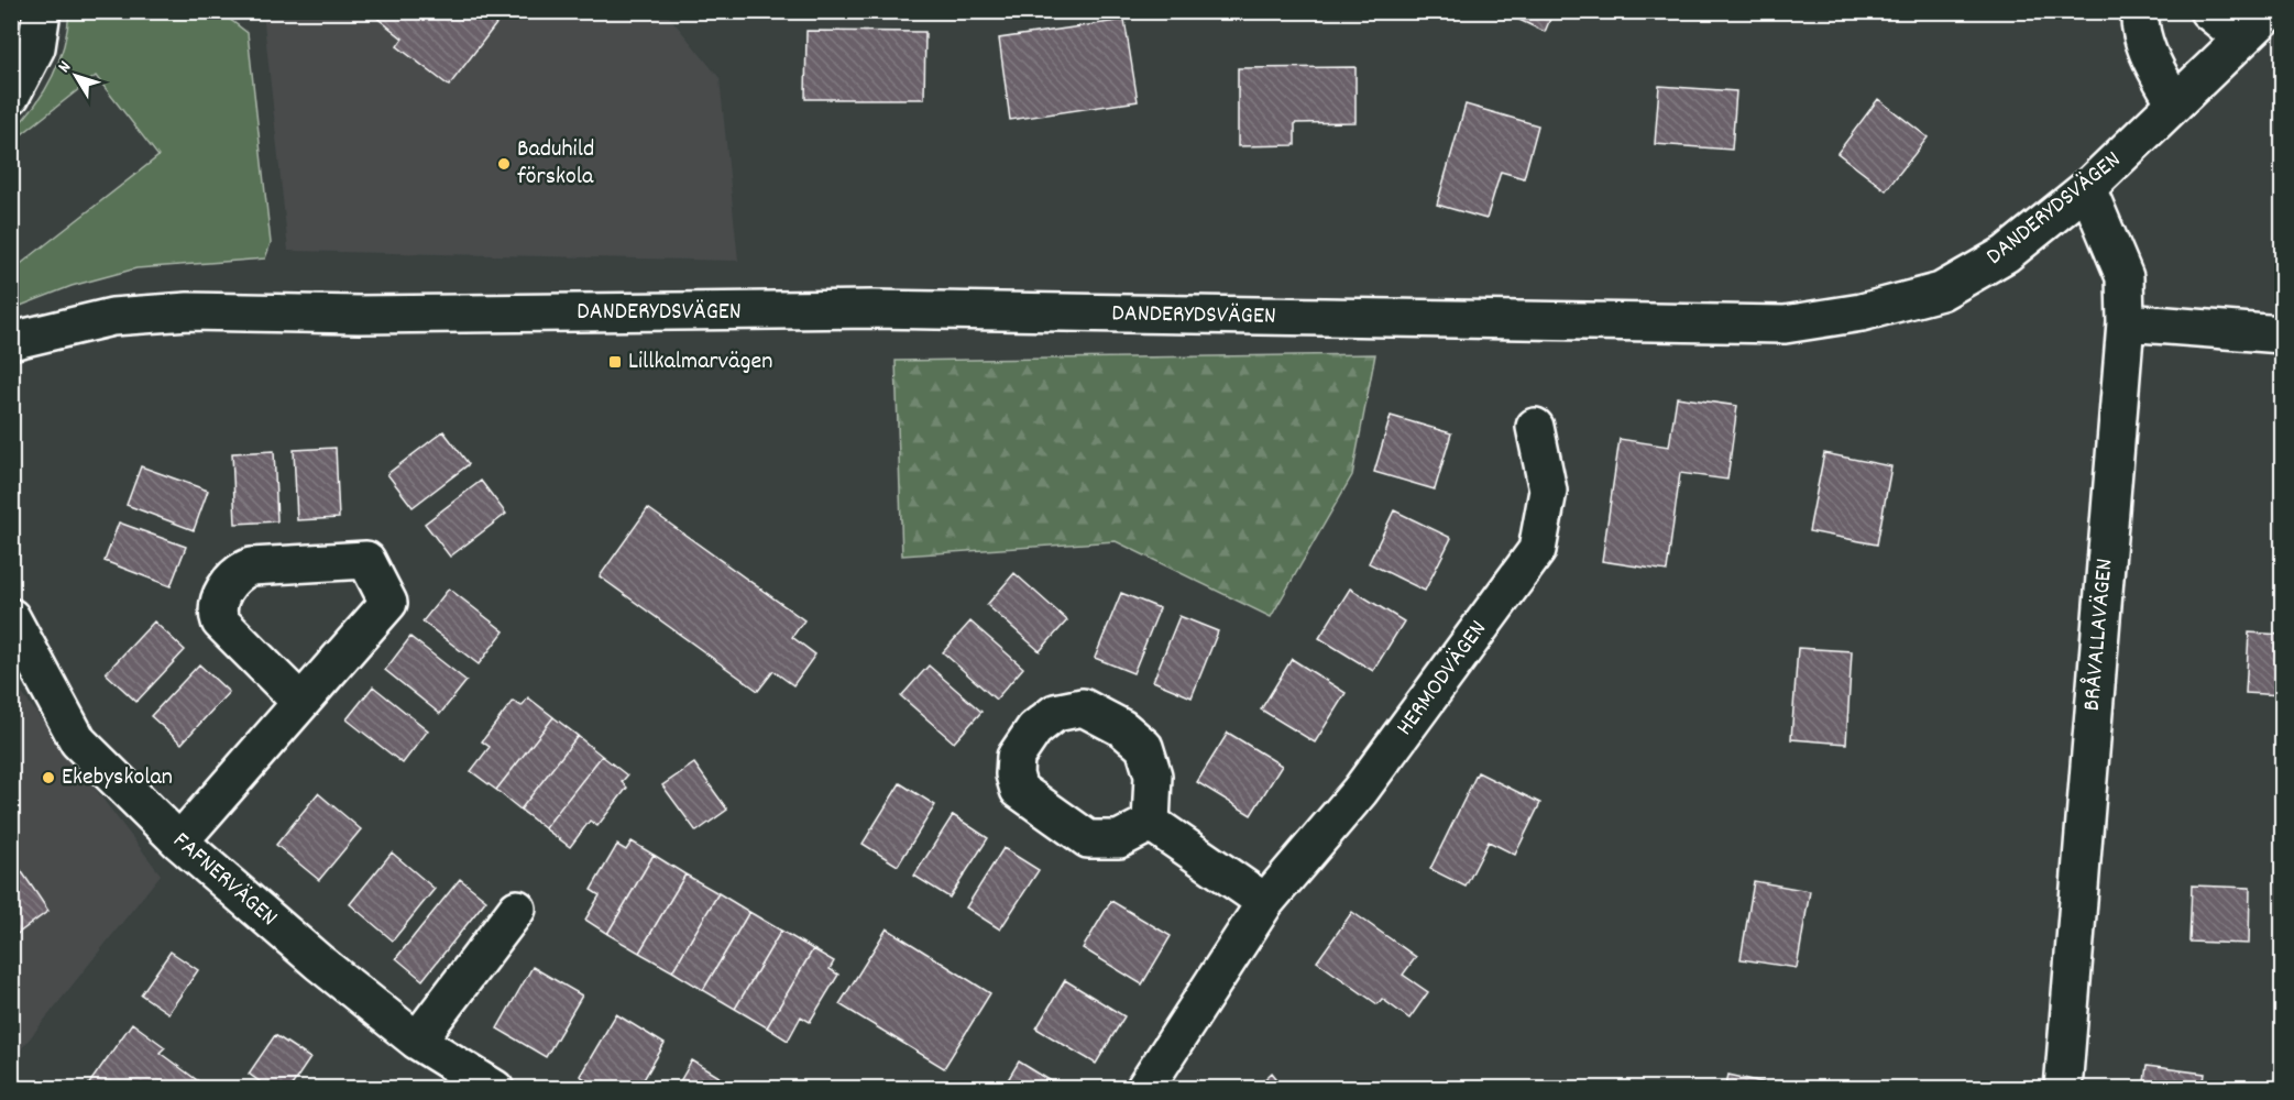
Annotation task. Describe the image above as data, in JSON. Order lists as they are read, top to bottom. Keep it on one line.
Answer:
{"streets":{"street":["DANDERYDSVÄGEN","BRÅVALLAVÄGEN","HERMODVÄGEN","FAFNERVÄGEN"]},"crossings":[["DANDERYDSVÄGEN","BRÅVALLAVÄGEN"]],"places":{"other":["Baduhild förskola","Ekebyskolan"],"transit":["Lillkalmarvägen"]},"north":"top left"}
